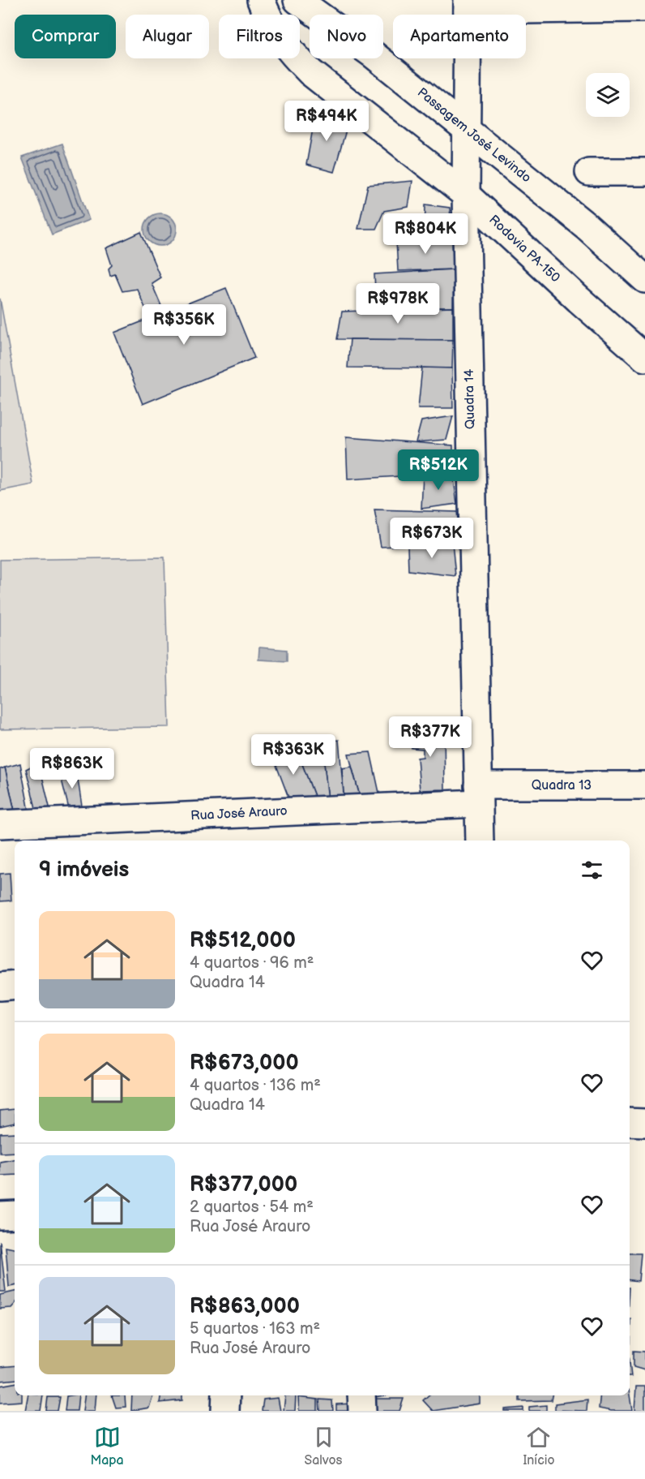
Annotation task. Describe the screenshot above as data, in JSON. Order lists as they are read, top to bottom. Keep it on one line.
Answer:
{"streets":{"street":["Passagem José Levindo","Rodovia PA-150","Quadra 14","Quadra 13","Rua José Arauro"]},"crossings":[["Passagem José Levindo","Quadra 14"],["Rodovia PA-150","Quadra 14"],["Quadra 14","Quadra 13"],["Quadra 14","Rua José Arauro"],["Quadra 13","Rua José Arauro"]],"page":{"chip":["Comprar","Alugar","Filtros","Novo","Apartamento"],"price":["R$494K","R$804K","R$978K","R$356K","R$512K","R$673K","R$377K","R$363K","R$863K"],"heading":"9 imóveis","list":[{"name":"R$512,000","note":"4 quartos · 96 m² · Quadra 14"},{"name":"R$673,000","note":"4 quartos · 136 m² · Quadra 14"},{"name":"R$377,000","note":"2 quartos · 54 m² · Rua José Arauro"},{"name":"R$863,000","note":"5 quartos · 163 m² · Rua José Arauro"}],"tabs":["Mapa","Salvos","Início"]}}
